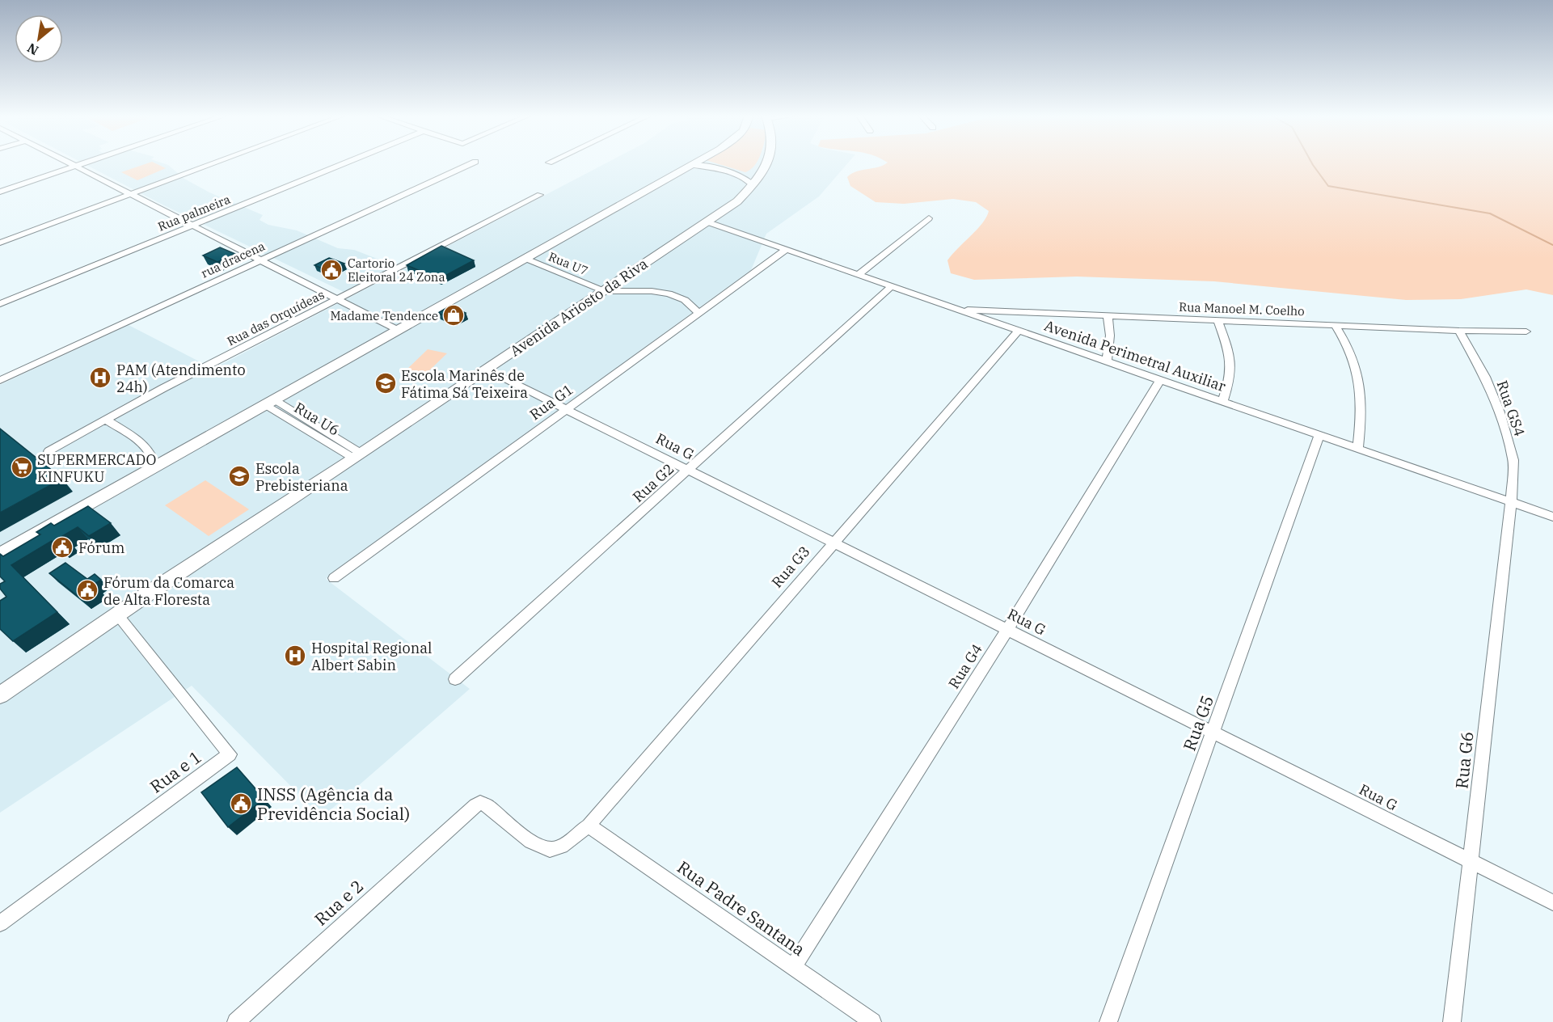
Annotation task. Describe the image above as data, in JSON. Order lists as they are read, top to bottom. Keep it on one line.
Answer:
{"streets":{"street":["Rua palmeira","rua dracena","Rua U7","Avenida Ariosto da Riva","Rua Manoel M. Coelho","Rua das Orquídeas","Avenida Perimetral Auxiliar","Rua G1","Rua GS4","Rua U6","Rua G","Rua G2","Rua G3","Rua G4","Rua G5","Rua G6","Rua e 1","Rua e 2","Rua Padre Santana"]},"crossings":[["Rua U7","Avenida Ariosto da Riva"],["Avenida Ariosto da Riva","Avenida Perimetral Auxiliar"],["Avenida Ariosto da Riva","Rua U6"],["Avenida Ariosto da Riva","Rua G"],["Avenida Ariosto da Riva","Rua e 1"],["Rua Manoel M. Coelho","Avenida Perimetral Auxiliar"],["Rua Manoel M. Coelho","Rua GS4"],["Avenida Perimetral Auxiliar","Rua G1"],["Avenida Perimetral Auxiliar","Rua GS4"],["Avenida Perimetral Auxiliar","Rua G2"],["Avenida Perimetral Auxiliar","Rua G3"],["Avenida Perimetral Auxiliar","Rua G4"],["Avenida Perimetral Auxiliar","Rua G5"],["Avenida Perimetral Auxiliar","Rua G6"],["Rua G1","Rua G"],["Rua GS4","Rua G6"],["Rua G","Rua G2"],["Rua G","Rua G3"],["Rua G","Rua G4"],["Rua G","Rua G5"],["Rua G","Rua G6"],["Rua G3","Rua e 2"],["Rua G3","Rua Padre Santana"],["Rua G4","Rua Padre Santana"]],"places":{"public building":["Cartorio Eleitoral 24 Zona","Fórum","Fórum da Comarca de Alta Floresta","INSS (Agência da Previdência Social)"],"shop":["Madame Tendence"],"hospital":["PAM (Atendimento 24h)","Hospital Regional Albert Sabin"],"school or university":["Escola Marinês de Fátima Sá Teixeira","Escola Prebisteriana"],"supermarket":["SUPERMERCADO KINFUKU"]},"north":"bottom left"}
